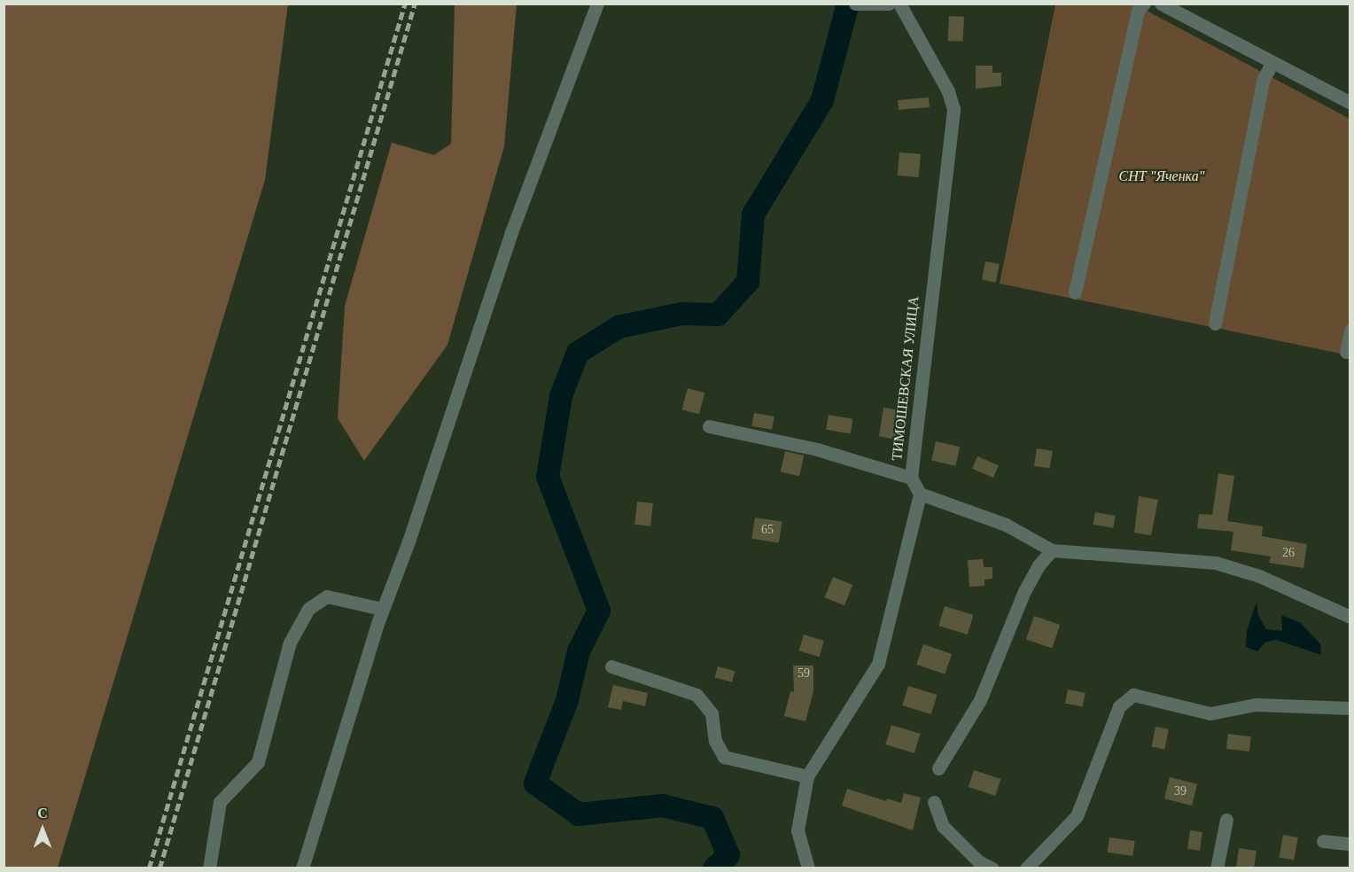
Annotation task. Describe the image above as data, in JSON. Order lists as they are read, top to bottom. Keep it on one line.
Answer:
{"streets":{"street":["ТИМОШЕВСКАЯ УЛИЦА"]},"parks":["СНТ \"Яченка\""],"house_numbers":["65","26","59","39"],"north":"top"}
